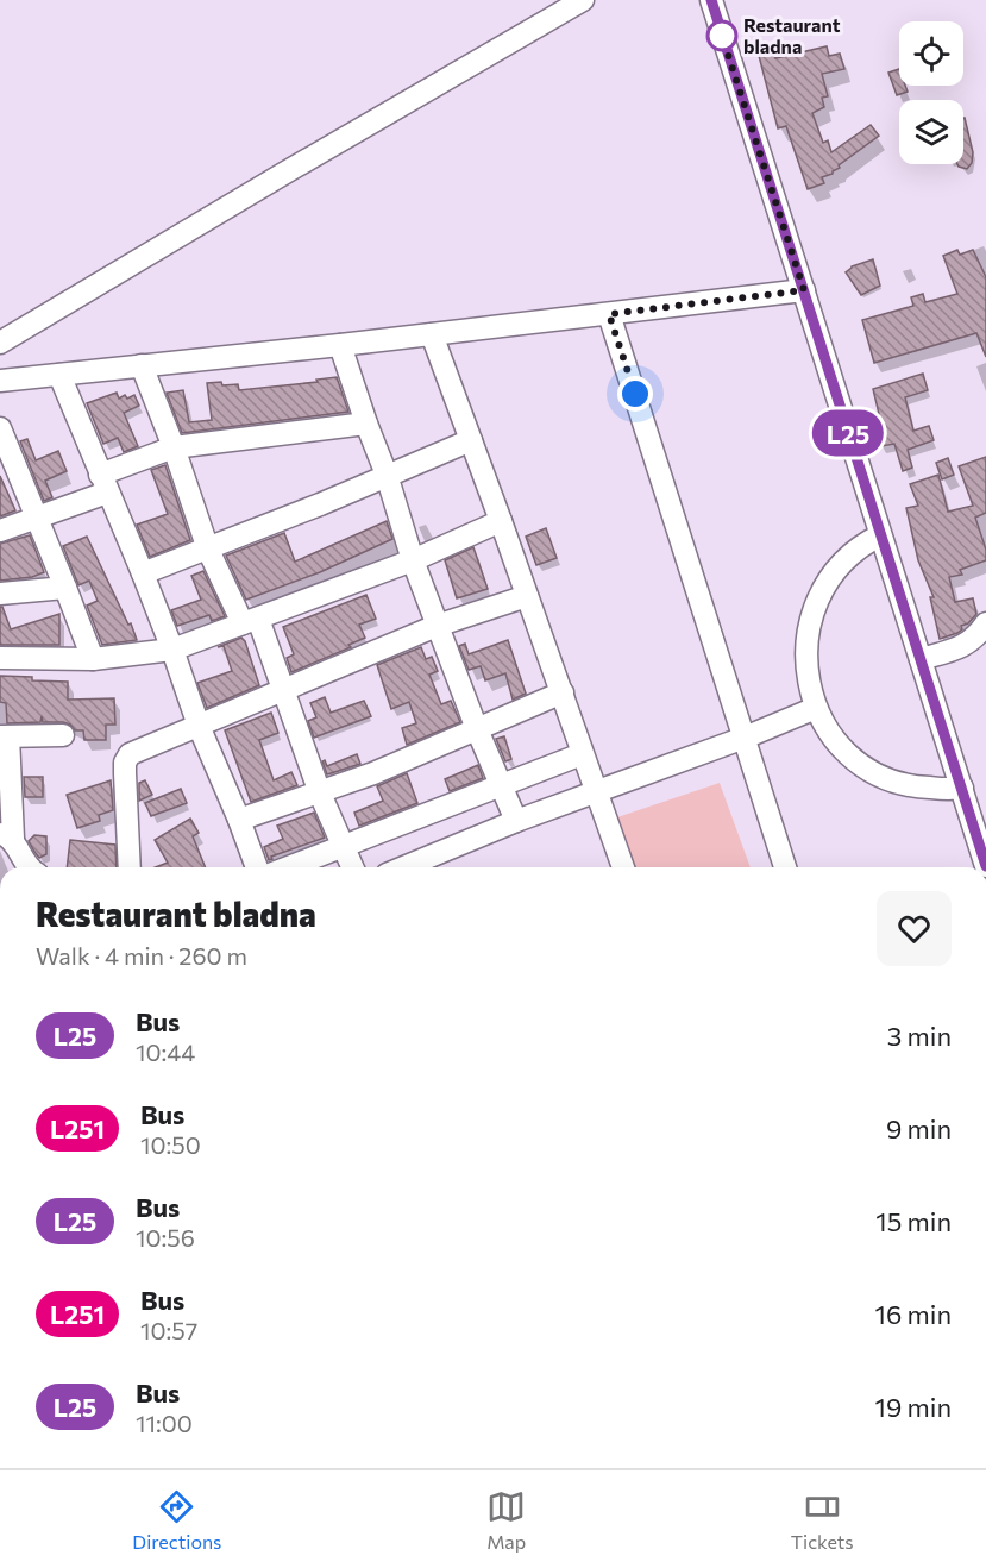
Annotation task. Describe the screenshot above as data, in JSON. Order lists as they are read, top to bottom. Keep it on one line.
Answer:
{"places":["Restaurant bladna"],"lines":["bus line L25"],"page":{"on_map":"L25","heading":["Restaurant bladna","Walk · 4 min · 260 m"],"list":[{"mark":"L25","name":"Bus","note":"10:44","value":"3 min"},{"mark":"L251","name":"Bus","note":"10:50","value":"9 min"},{"mark":"L25","name":"Bus","note":"10:56","value":"15 min"},{"mark":"L251","name":"Bus","note":"10:57","value":"16 min"},{"mark":"L25","name":"Bus","note":"11:00","value":"19 min"}],"tabs":["Directions","Map","Tickets"]}}
